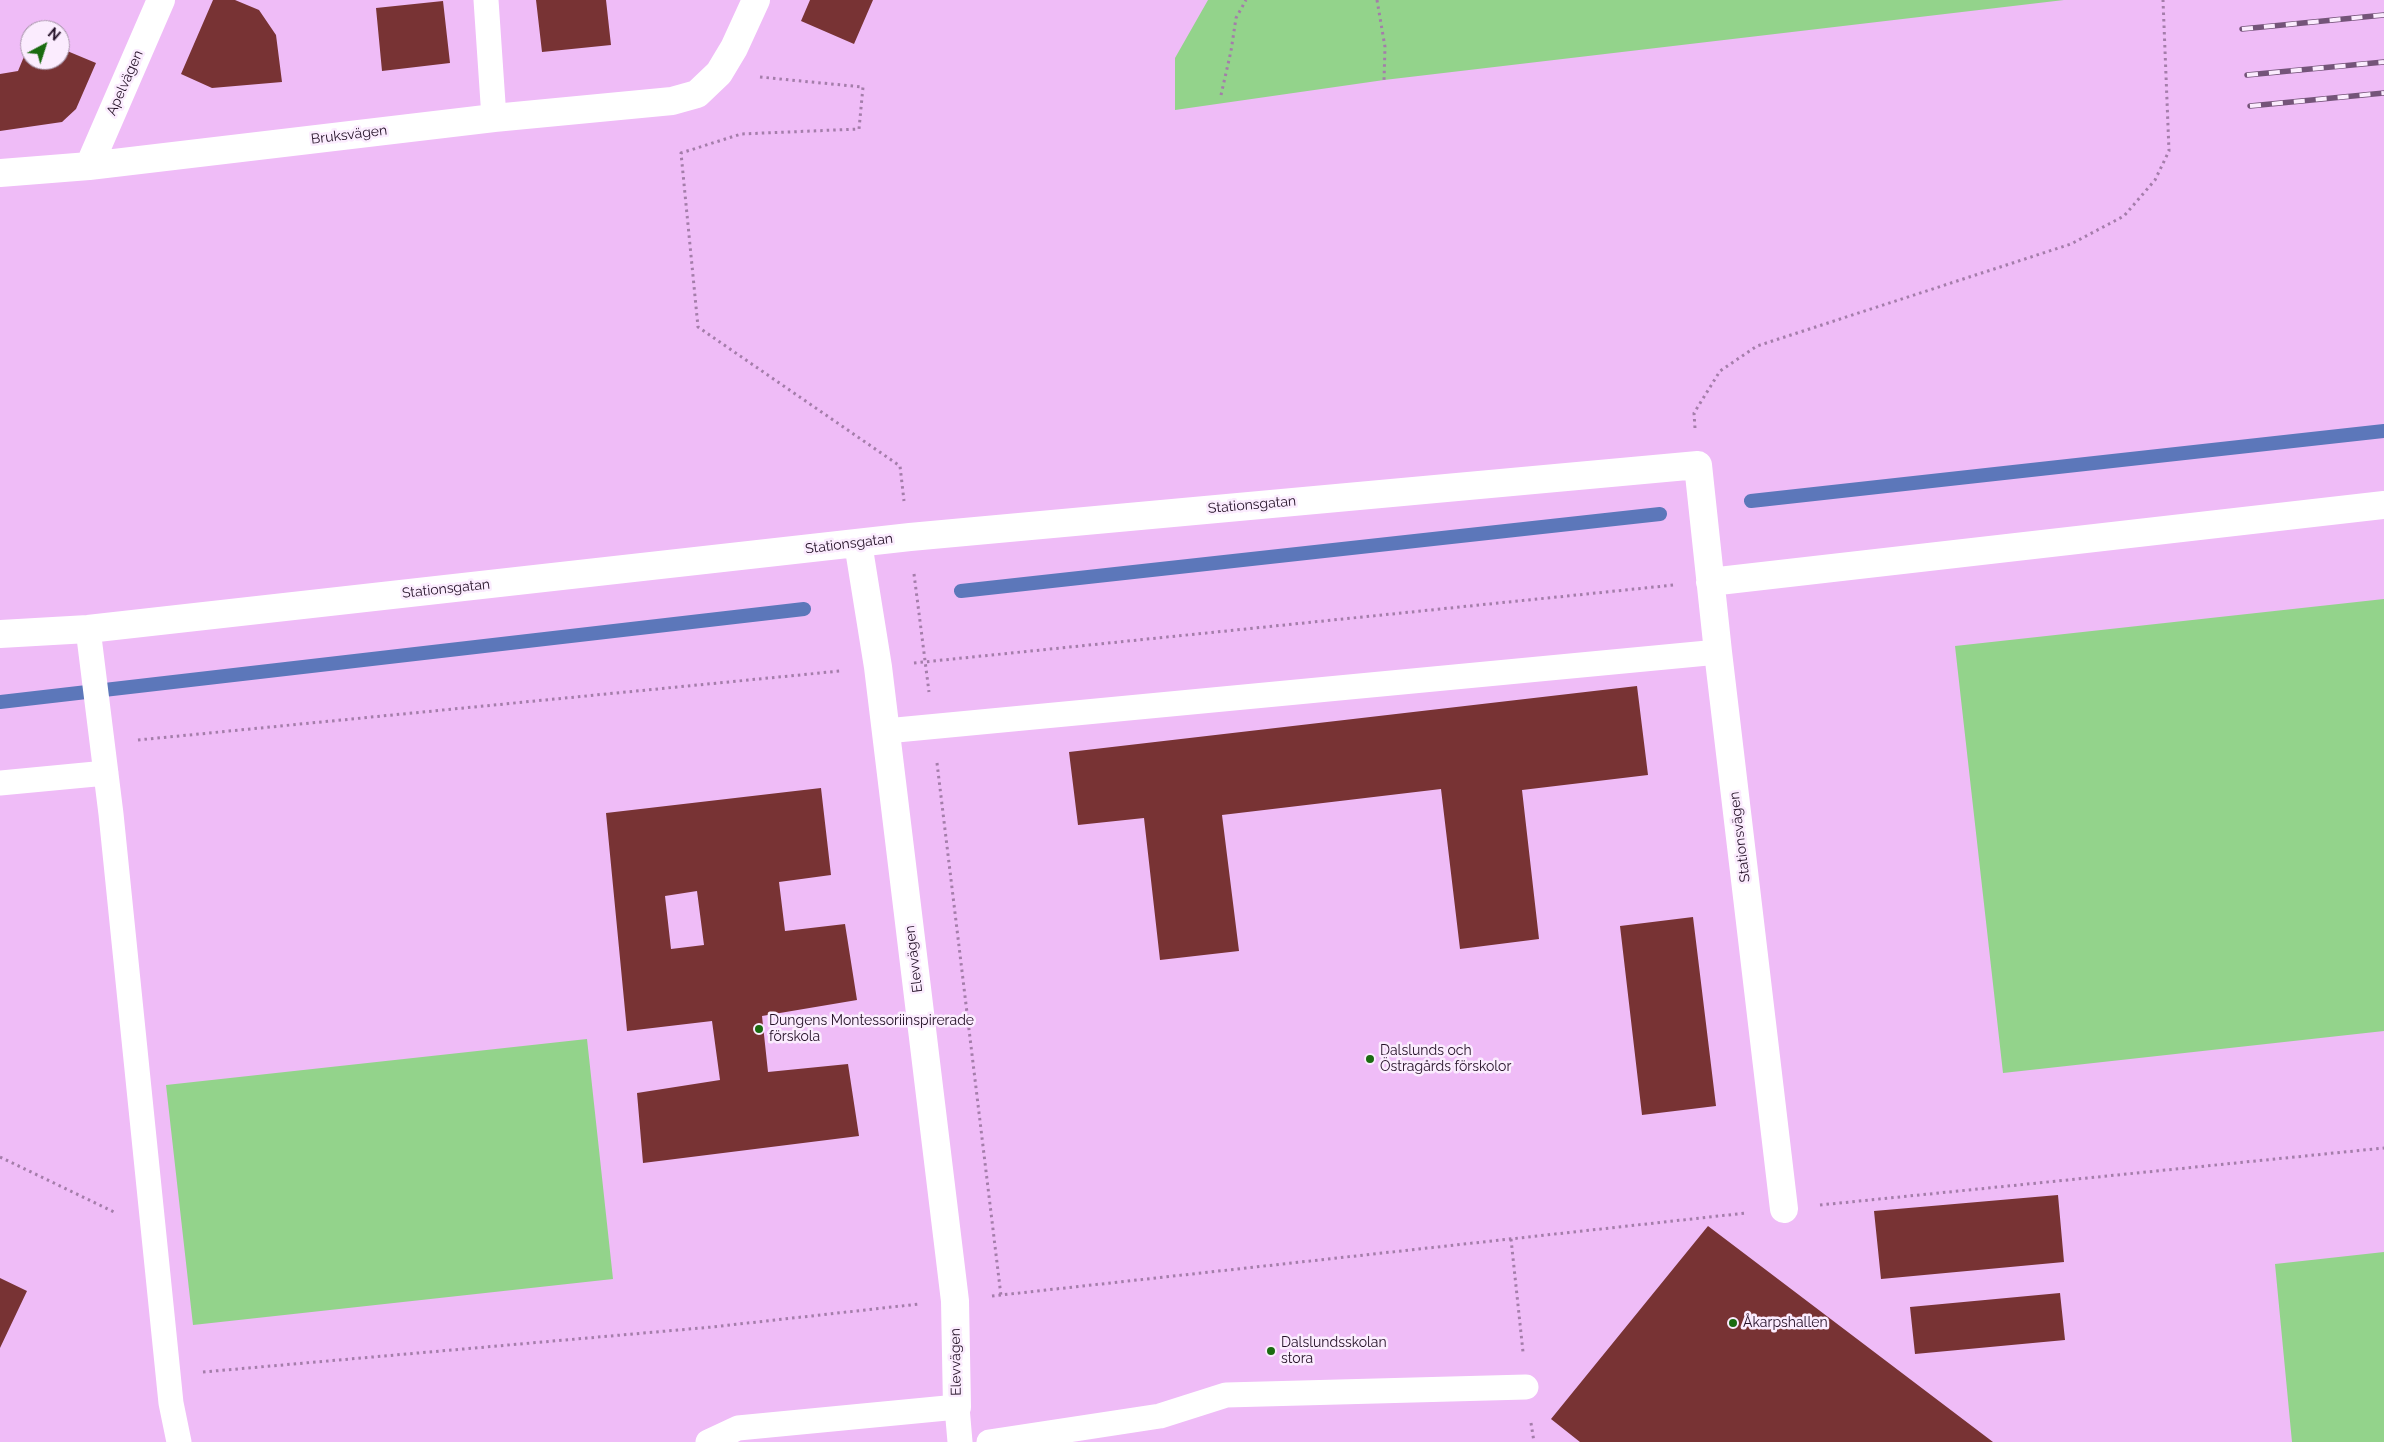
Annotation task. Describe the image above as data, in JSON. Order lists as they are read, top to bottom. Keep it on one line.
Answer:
{"streets":{"street":["Apelvägen","Bruksvägen","Stationsgatan","Stationsvägen","Elevvägen"]},"crossings":[["Apelvägen","Bruksvägen"],["Stationsgatan","Stationsvägen"],["Stationsgatan","Elevvägen"]],"places":["Dungens Montessoriinspirerade förskola","Dalslunds och Östragårds förskolor","Åkarpshallen","Dalslundsskolan stora"],"north":"top right"}
